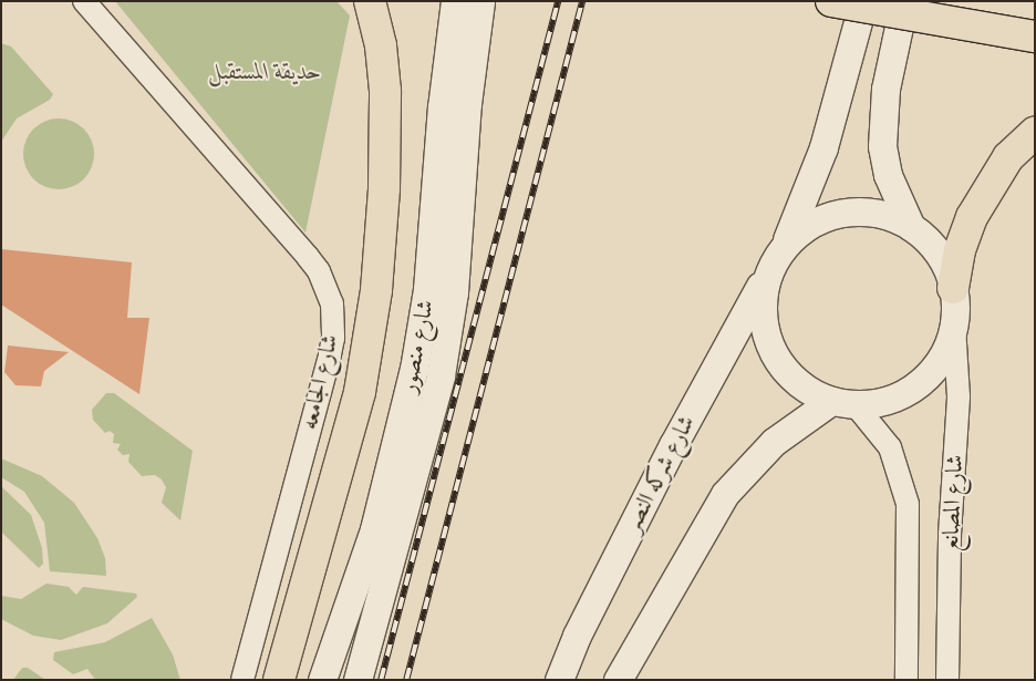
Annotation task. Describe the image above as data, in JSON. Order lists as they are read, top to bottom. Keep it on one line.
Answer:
{"streets":{"street":["شارع منصور","شارع الجامعه","شارع شركه النصر","شارع المصانع"]},"crossings":[["شارع شركه النصر","شارع المصانع"]],"parks":["حديقة المستقبل"]}
